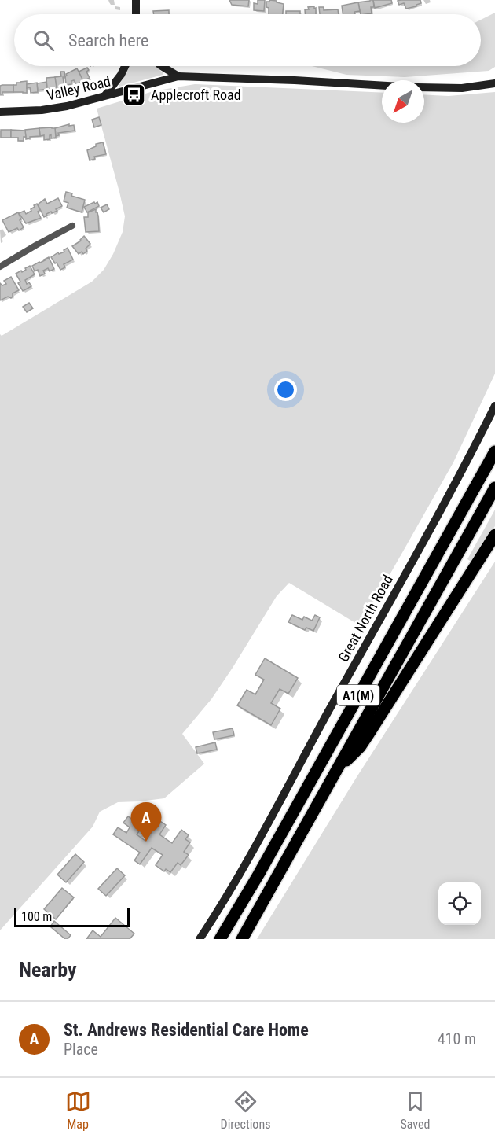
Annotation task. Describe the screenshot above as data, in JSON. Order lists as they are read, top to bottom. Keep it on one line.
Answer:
{"streets":{"highway":["A1(M)"],"main road":["Valley Road","Great North Road"]},"places":{"bus stop":["Applecroft Road"]},"scale_bar":"100 m","north":"bottom left","page":{"search":"Search here","pins":"A","scale":"100 m","heading":"Nearby","list":[{"mark":"A","name":"St. Andrews Residential Care Home","note":"Place","value":"410 m"}],"nav":["Map","Directions","Saved"]}}
